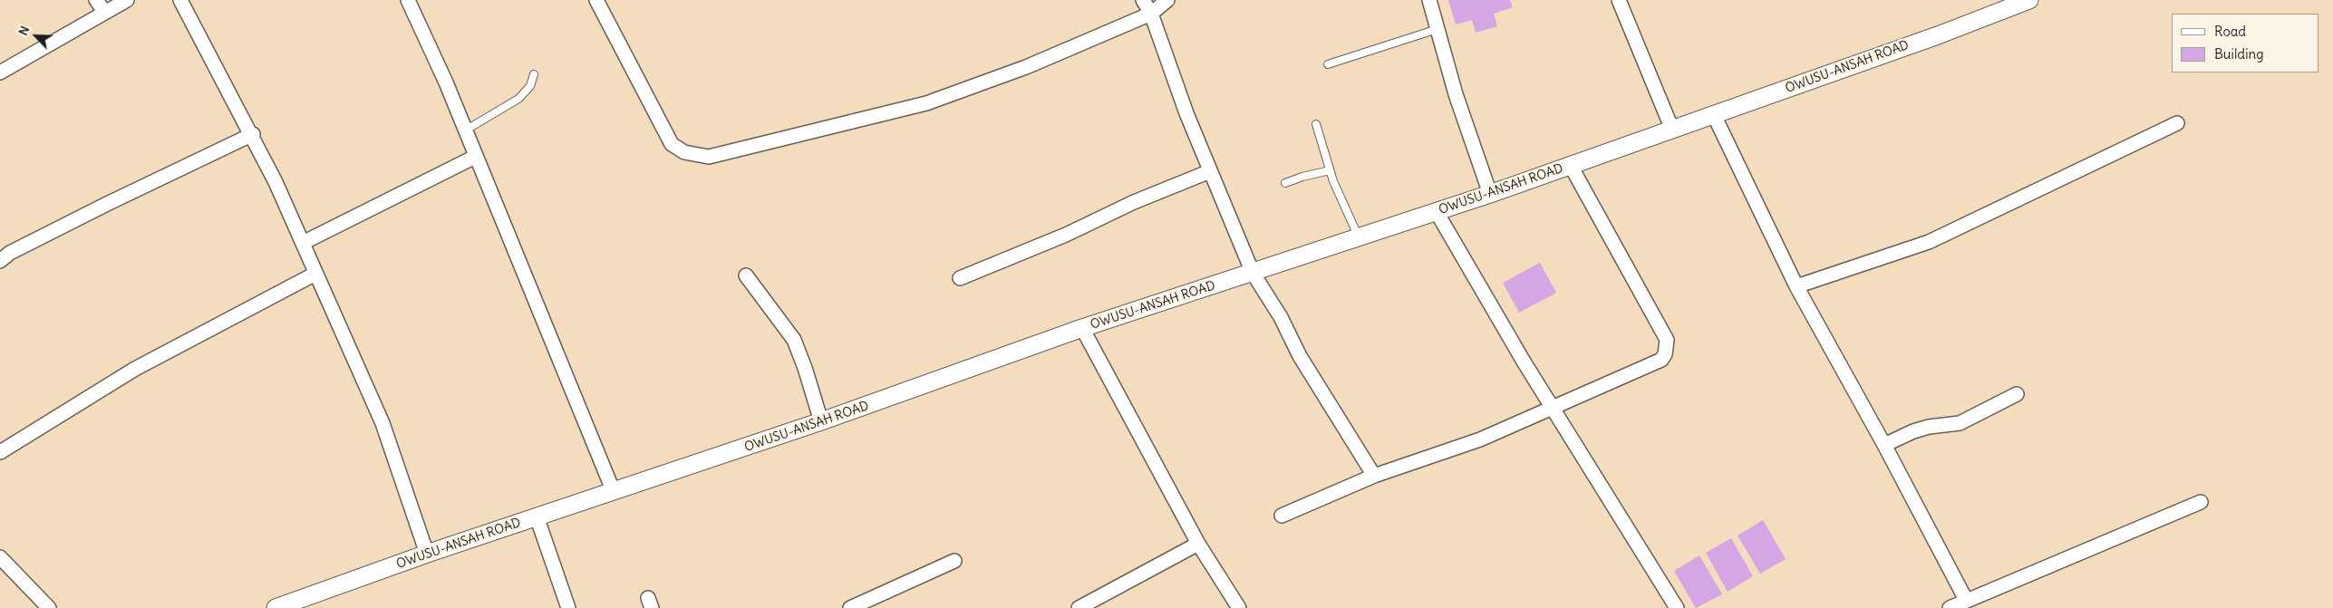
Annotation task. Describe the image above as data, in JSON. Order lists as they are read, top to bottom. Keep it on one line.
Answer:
{"streets":{"street":["OWUSU-ANSAH ROAD"]},"legend":["Road","Building"],"north":"top left"}
